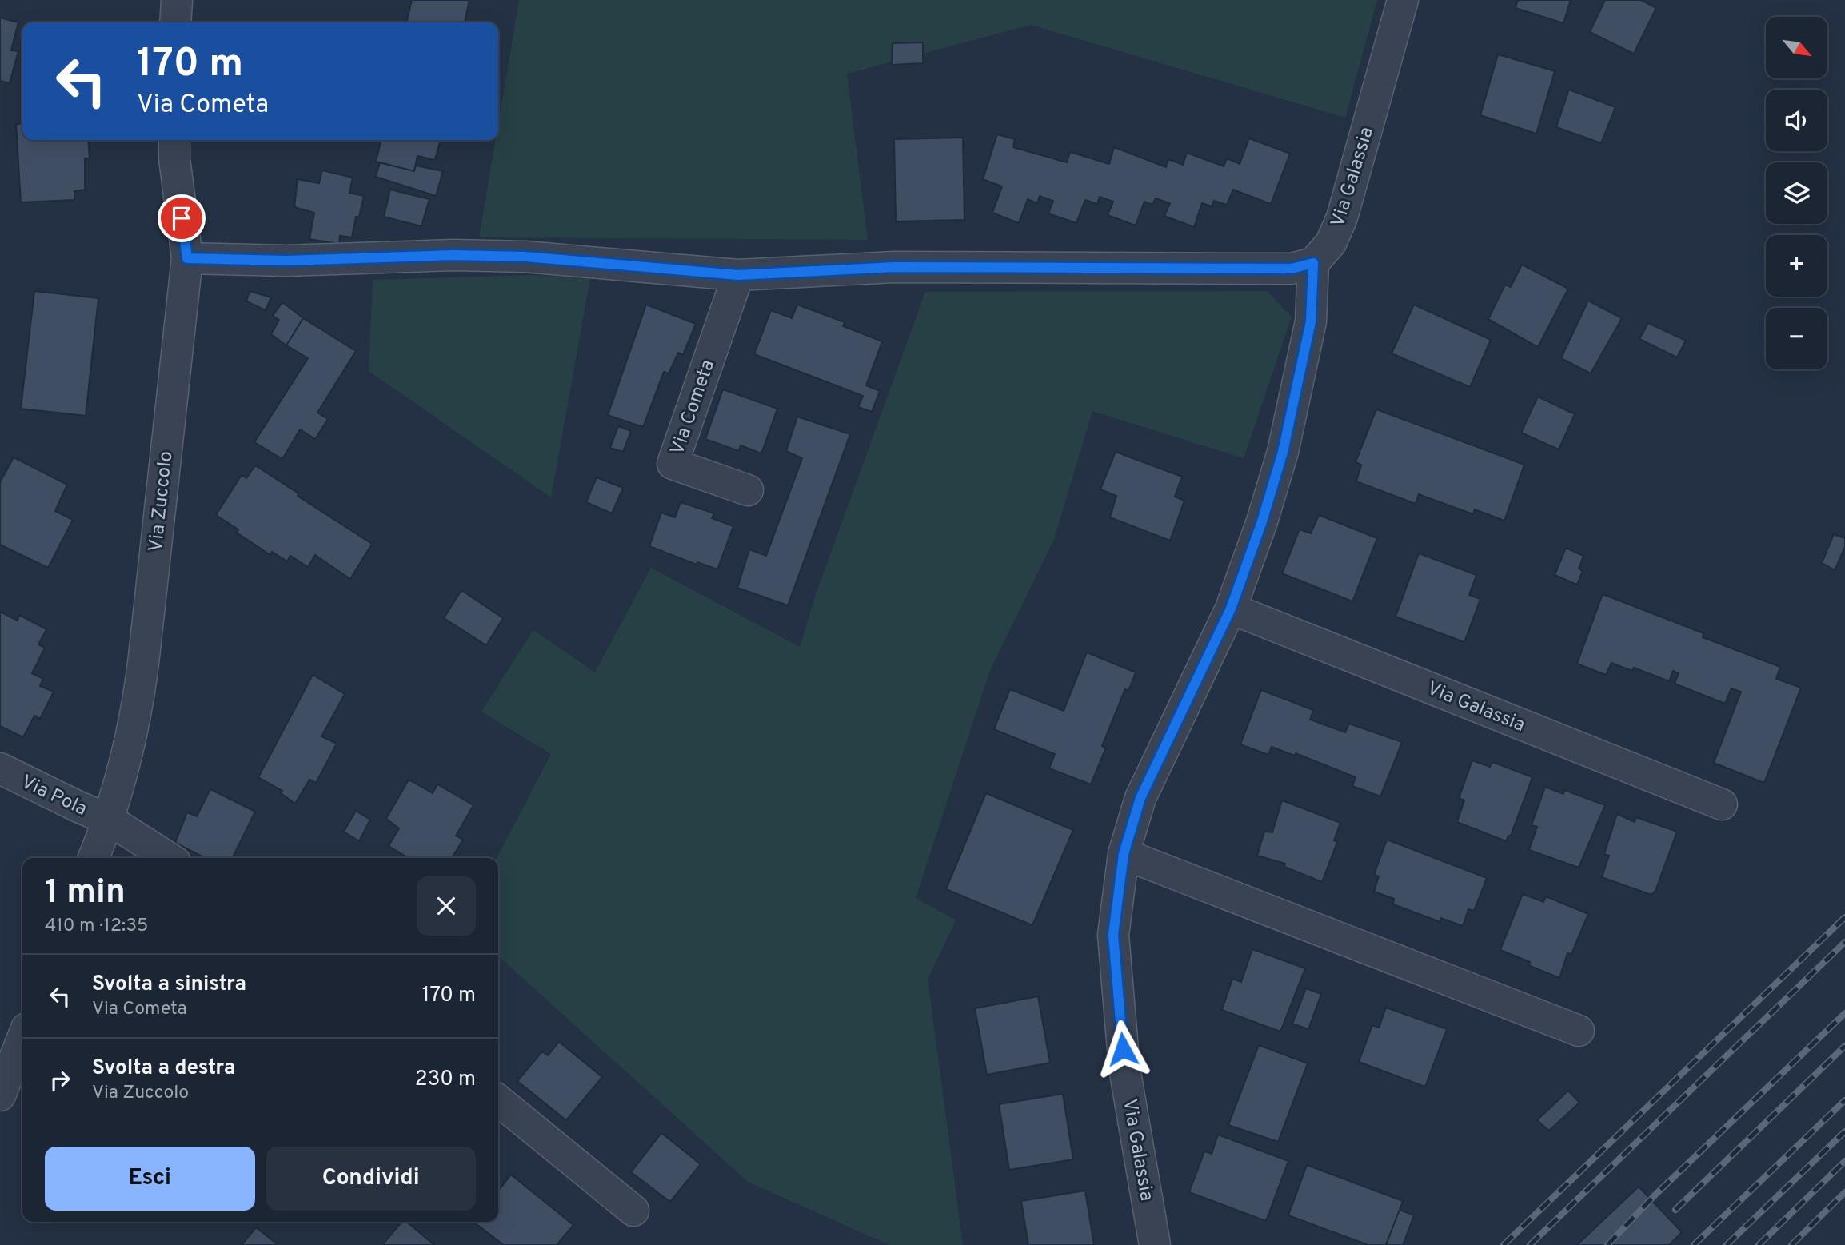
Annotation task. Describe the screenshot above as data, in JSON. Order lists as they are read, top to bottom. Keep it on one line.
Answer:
{"streets":{"street":["Via Galassia","Via Cometa","Via Zuccolo","Via Pola"]},"crossings":[["Via Zuccolo","Via Pola"]],"north":"bottom right","page":{"map_buttons":["+","−"],"turn":["170 m","Via Cometa"],"heading":["1 min","410 m · 12:35"],"list":[{"name":"Svolta a sinistra","note":"Via Cometa","value":"170 m"},{"name":"Svolta a destra","note":"Via Zuccolo","value":"230 m"}],"buttons":["Esci","Condividi"]}}
